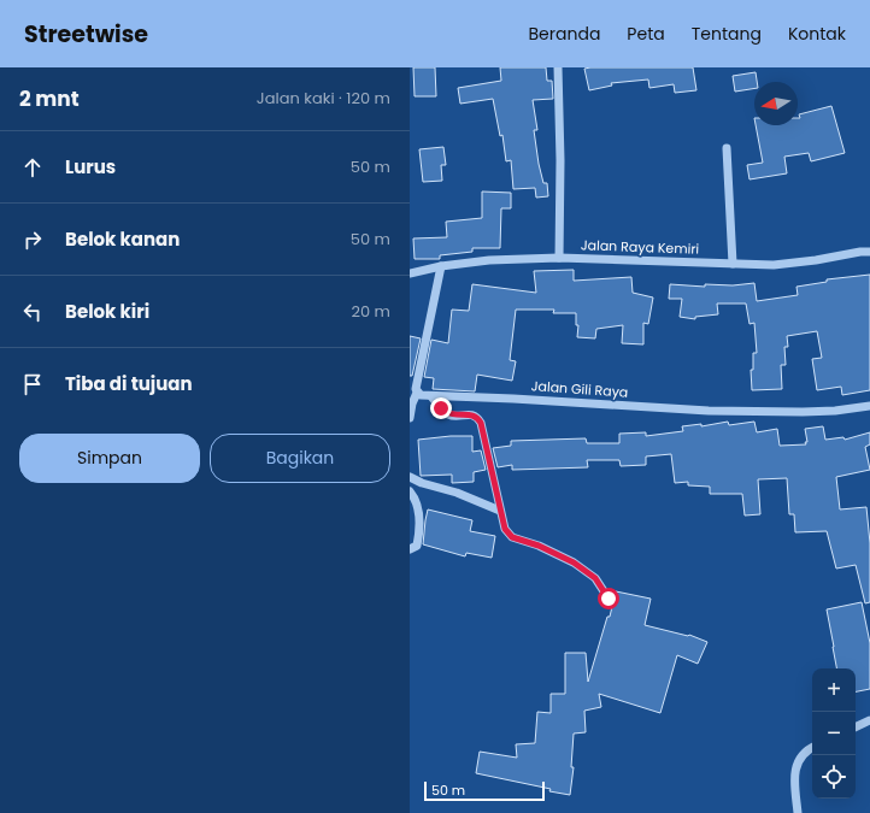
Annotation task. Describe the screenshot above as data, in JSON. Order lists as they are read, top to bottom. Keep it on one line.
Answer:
{"streets":{"street":["Jalan Raya Kemiri","Jalan Gili Raya"]},"scale_bar":"50 m","north":"left","page":{"header":"Streetwise","nav":["Beranda","Peta","Tentang","Kontak"],"heading":["2 mnt","Jalan kaki · 120 m"],"list":[["Lurus","50 m"],["Belok kanan","50 m"],["Belok kiri","20 m"],"Tiba di tujuan"],"buttons":["Simpan","Bagikan"],"map_buttons":["+","−"],"scale":"50 m"}}
